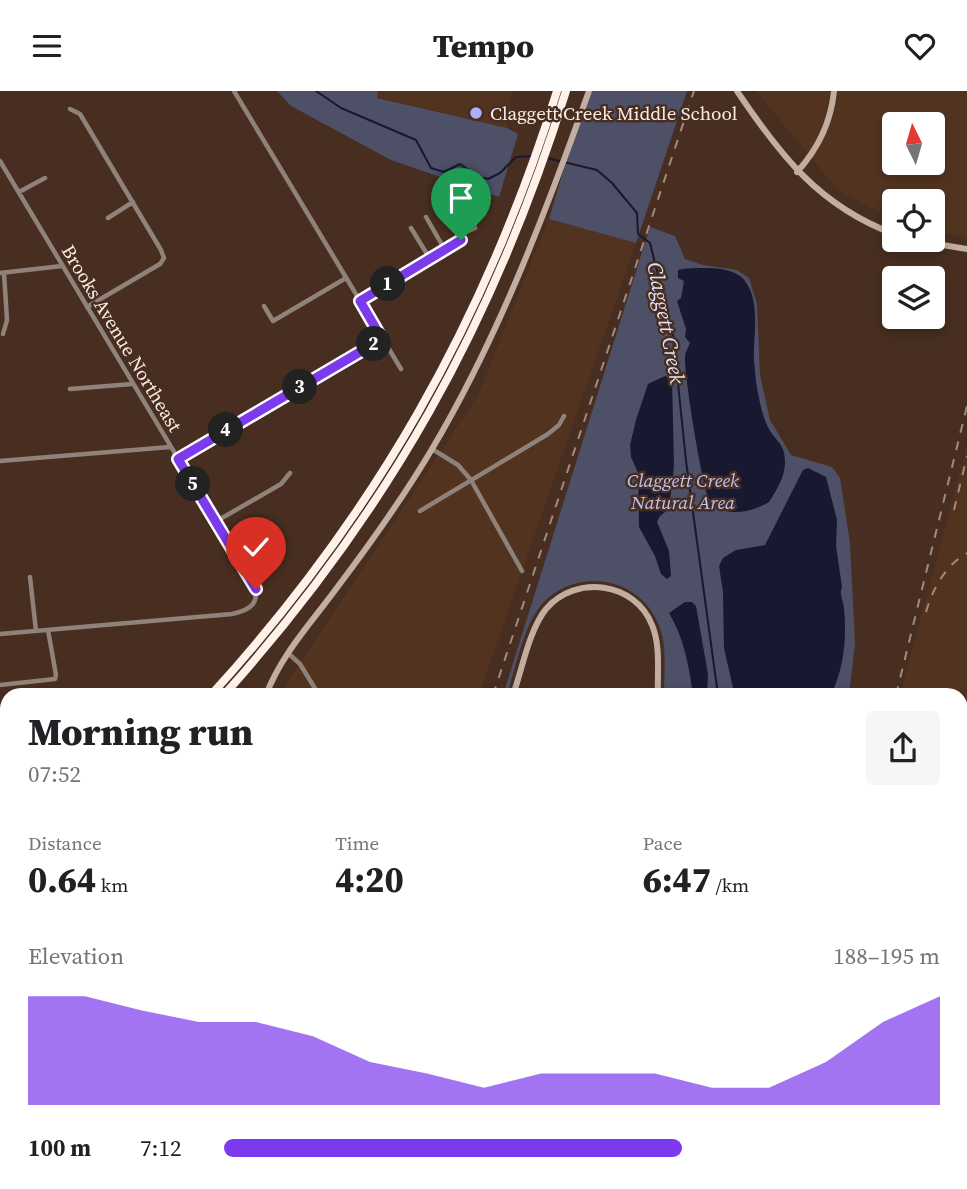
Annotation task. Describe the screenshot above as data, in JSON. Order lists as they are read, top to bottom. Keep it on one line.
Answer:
{"streets":{"street":["Brooks Avenue Northeast"]},"water":["Claggett Creek"],"parks":["Claggett Creek Natural Area"],"places":["Claggett Creek Middle School"],"north":"top","page":{"header":"Tempo","pins":["1","2","3","4","5"],"heading":["Morning run","07:52"],"stats":[["Distance","0.64 km"],["Time","4:20"],["Pace","6:47 /km"]],"chart":["Elevation","188–195 m"],"list":[{"name":"100 m","note":"7:12"}]}}
